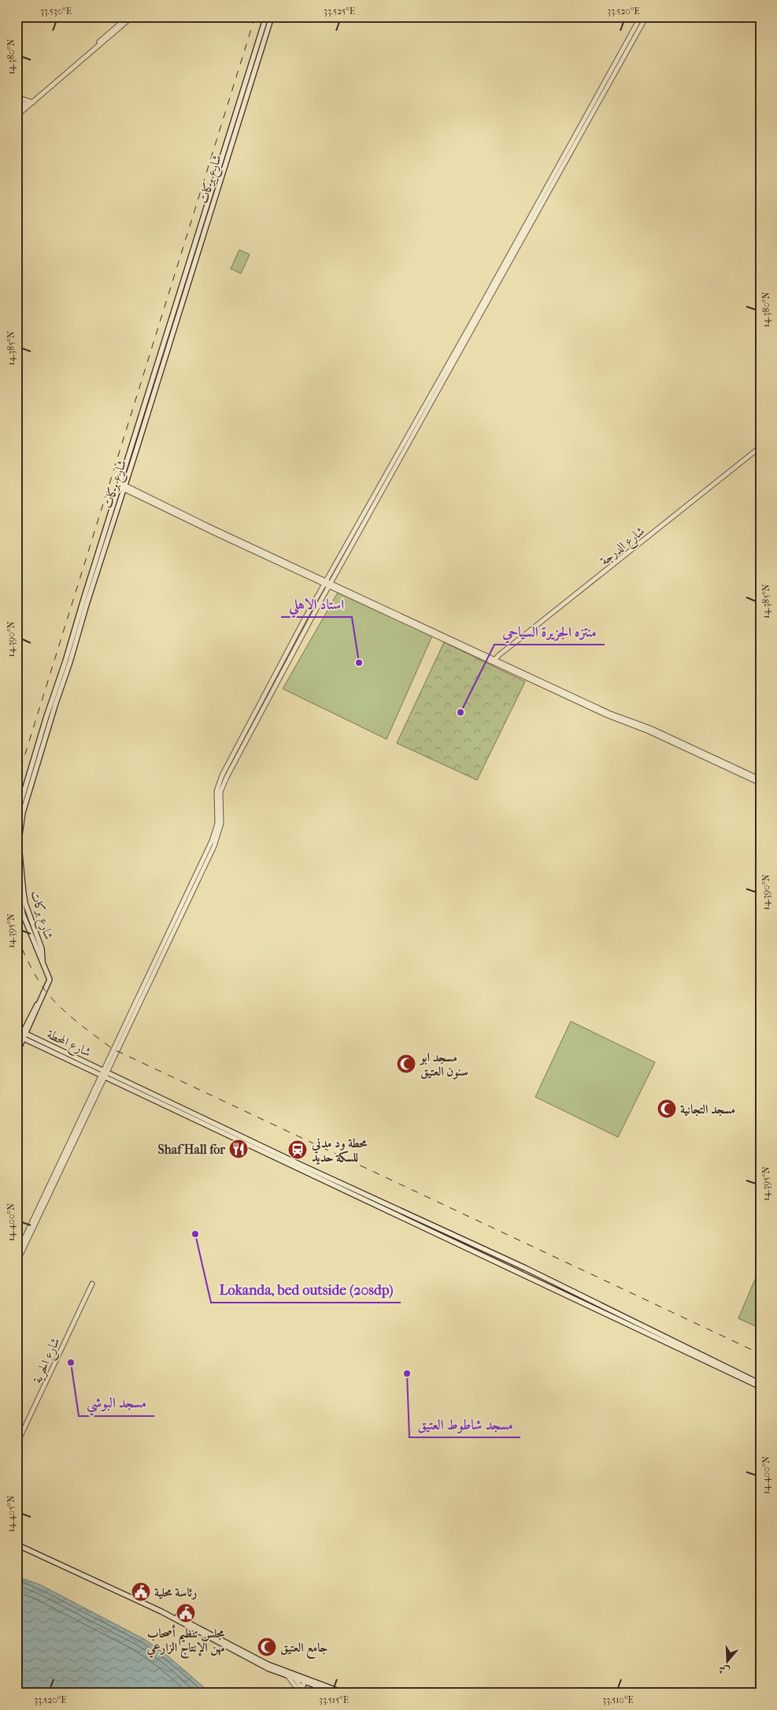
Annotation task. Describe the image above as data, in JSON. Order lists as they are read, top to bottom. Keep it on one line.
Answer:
{"streets":{"main road":["شارع بركات","شارع المحطة"],"street":["شارع الدرجة","شارع الحرية"]},"crossings":[["شارع بركات","شارع المحطة"]],"places":{"other":["استاد الاهلي","منتزه الجزيرة السياحي","Lokanda, bed outside (20sdp)","مسجد البوشي","مسجد شاطوط العتيق"],"mosque":["مسجد ابو سنون العتيق","مسجد التجانية","جامع العتيق"],"restaurant":["Shaf Hall for"],"station":["محطة ود مدني للسكة حديد"],"public building":["رئاسة محلية","مجلس تنظيم أصحاب مهن الإنتاج الزارعي"]},"north":"bottom","coordinates":["33.530°E","33.525°E","33.520°E","14.380°N","14.385°N","14.390°N","14.395°N","14.400°N","14.405°N","33.515°E","33.510°E"]}
